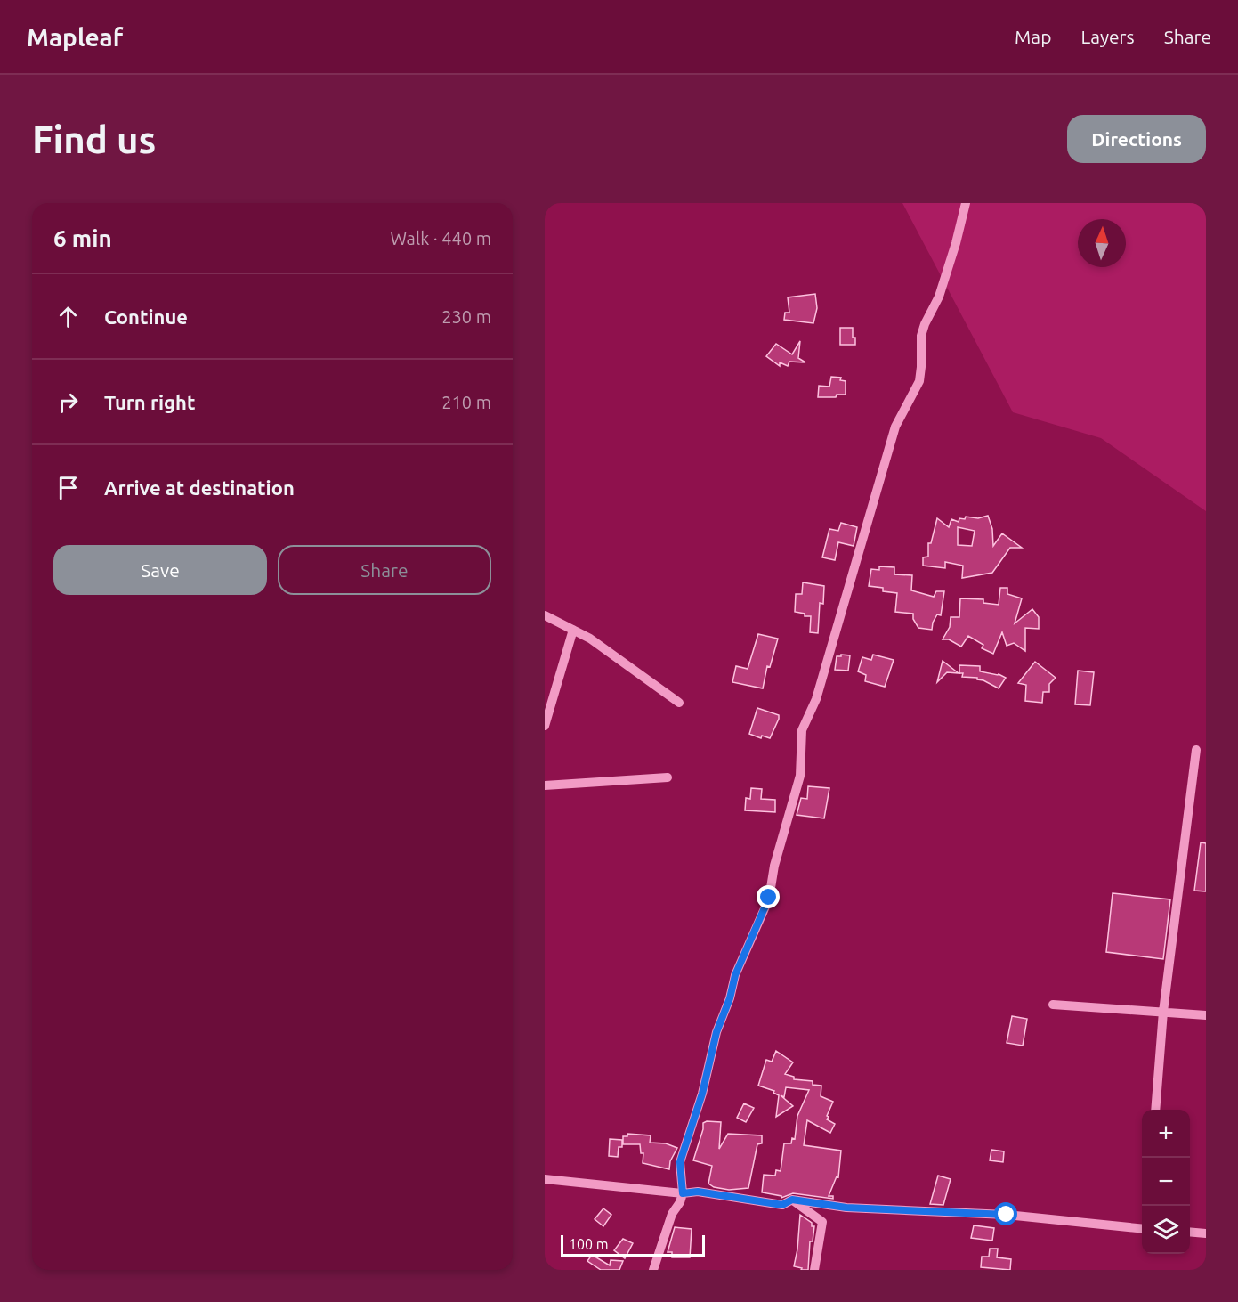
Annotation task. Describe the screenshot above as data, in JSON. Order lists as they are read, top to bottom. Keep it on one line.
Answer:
{"scale_bar":"100 m","north":"top","page":{"header":"Mapleaf","nav":["Map","Layers","Share"],"buttons":["Directions",["Save","Share"]],"title":"Find us","heading":["6 min","Walk · 440 m"],"list":[["Continue","230 m"],["Turn right","210 m"],"Arrive at destination"],"map_buttons":["+","−"],"scale":"100 m"}}
